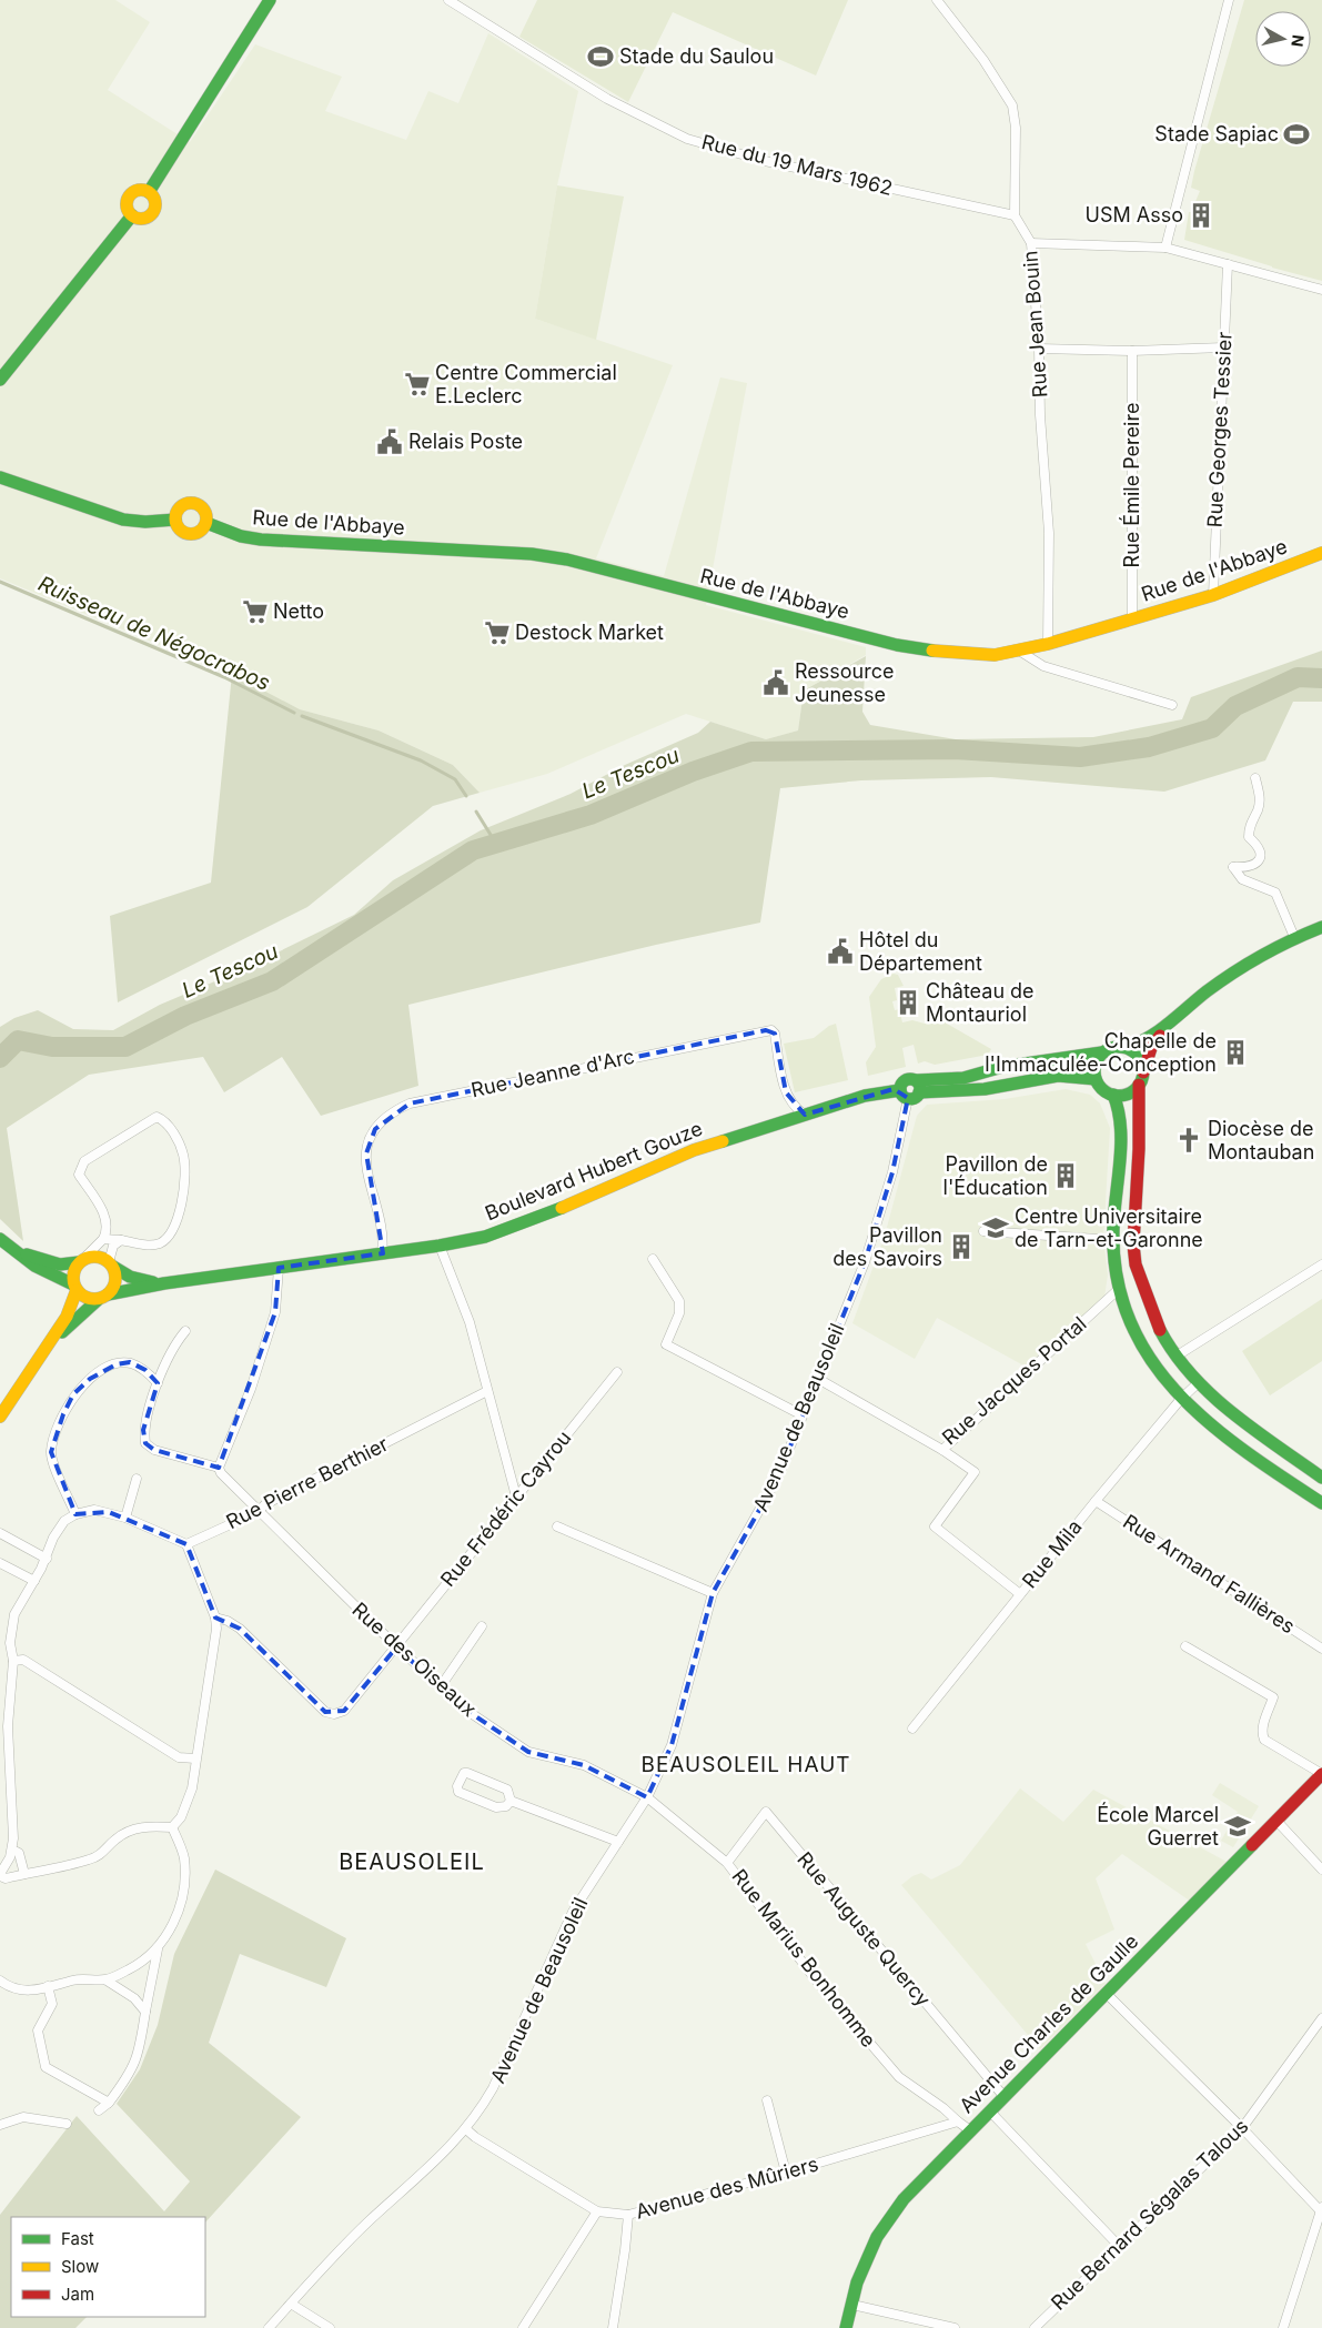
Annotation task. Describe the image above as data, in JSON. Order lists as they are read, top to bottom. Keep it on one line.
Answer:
{"streets":{"main road":["Rue de l'Abbaye","Boulevard Hubert Gouze","Avenue Charles de Gaulle"],"street":["Rue du 19 Mars 1962","Rue Jean Bouin","Rue Georges Tessier","Rue Émile Pereire","Rue Jeanne d'Arc","Rue Jacques Portal","Avenue de Beausoleil","Rue Pierre Berthier","Rue Frédéric Cayrou","Rue Mila","Rue Armand Fallières","Rue des Oiseaux","Rue Auguste Quercy","Rue Marius Bonhomme","Avenue des Mûriers","Rue Bernard Ségalas Talous"]},"crossings":[["Rue du 19 Mars 1962","Rue Jean Bouin"],["Rue Jean Bouin","Rue de l'Abbaye"],["Rue Georges Tessier","Rue de l'Abbaye"],["Rue Émile Pereire","Rue de l'Abbaye"],["Rue Jeanne d'Arc","Boulevard Hubert Gouze"],["Boulevard Hubert Gouze","Avenue de Beausoleil"],["Rue Jacques Portal","Avenue de Beausoleil"],["Avenue de Beausoleil","Rue des Oiseaux"],["Avenue de Beausoleil","Rue Marius Bonhomme"],["Avenue de Beausoleil","Avenue des Mûriers"],["Rue Pierre Berthier","Rue des Oiseaux"],["Rue Frédéric Cayrou","Rue des Oiseaux"],["Rue Mila","Rue Armand Fallières"],["Rue des Oiseaux","Rue Marius Bonhomme"],["Rue Auguste Quercy","Rue Marius Bonhomme"],["Rue Auguste Quercy","Avenue Charles de Gaulle"],["Rue Marius Bonhomme","Avenue des Mûriers"]],"districts":["BEAUSOLEIL HAUT","BEAUSOLEIL"],"water":["Ruisseau de Négocrabos","Le Tescou"],"places":{"sports":["Stade du Saulou","Stade Sapiac"],"building":["USM Asso","Château de Montauriol","Chapelle de l'Immaculée-Conception","Pavillon de l'Éducation","Pavillon des Savoirs"],"supermarket":["Centre Commercial E.Leclerc","Netto","Destock Market"],"public building":["Relais Poste","Ressource Jeunesse","Hôtel du Département"],"church":["Diocèse de Montauban"],"school or university":["Centre Universitaire de Tarn-et-Garonne","École Marcel Guerret"]},"legend":["Fast","Slow","Jam"],"north":"right"}
